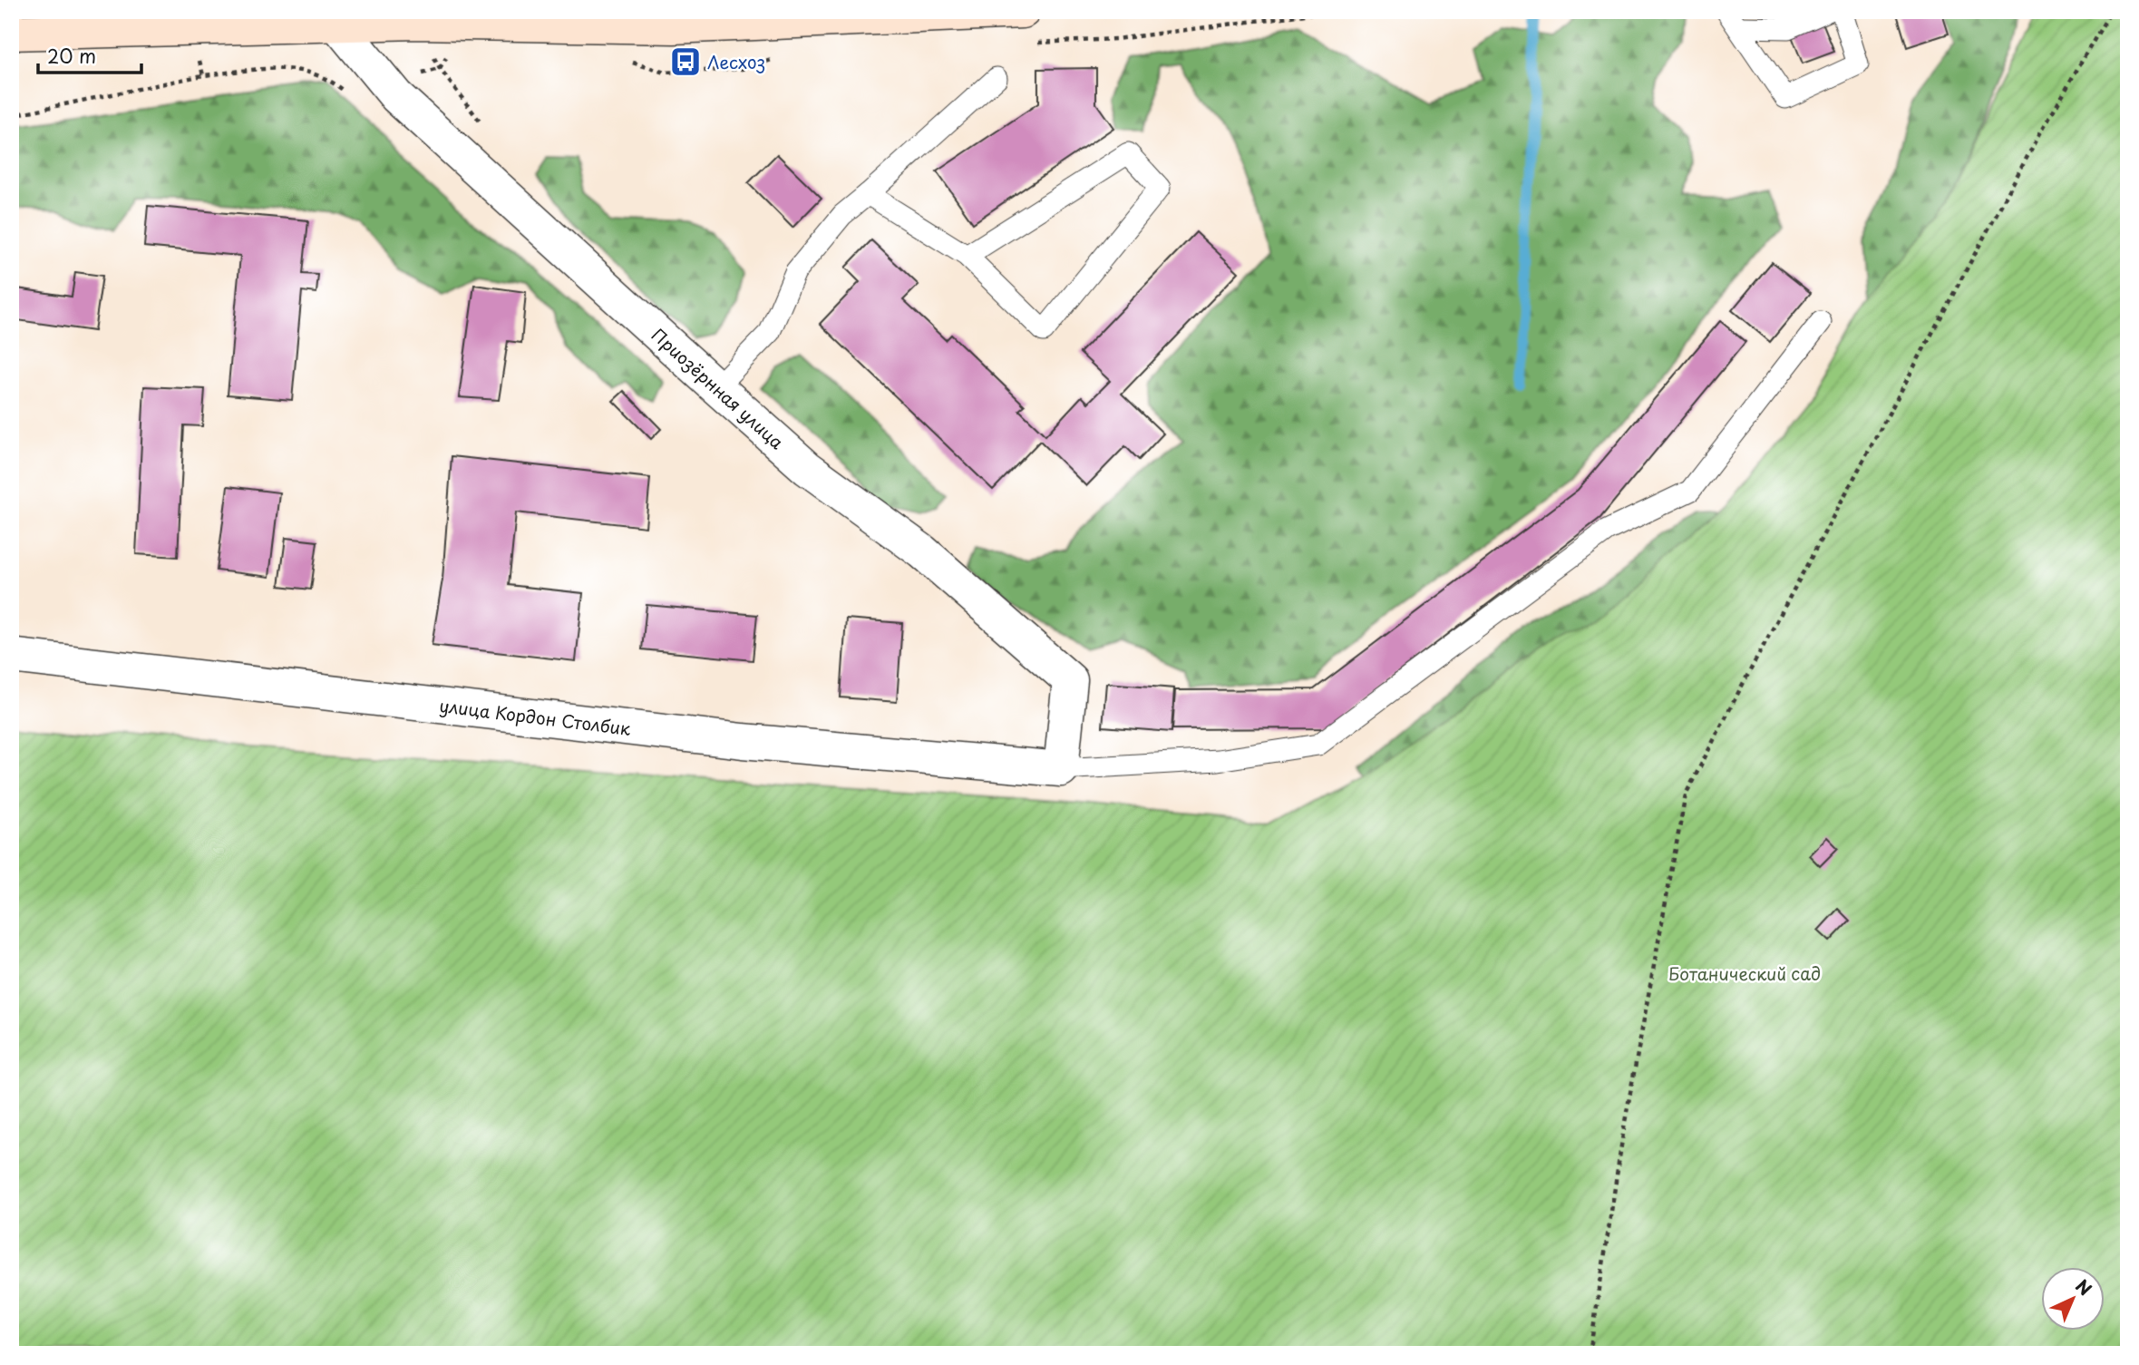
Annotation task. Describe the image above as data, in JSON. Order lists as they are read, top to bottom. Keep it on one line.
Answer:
{"streets":{"street":["Приозёрнная улица","улица Кордон Столбик"]},"crossings":[["Приозёрнная улица","улица Кордон Столбик"]],"parks":["Ботанический сад"],"places":{"bus stop":["Лесхоз"]},"scale_bar":"20 m","north":"top right"}
